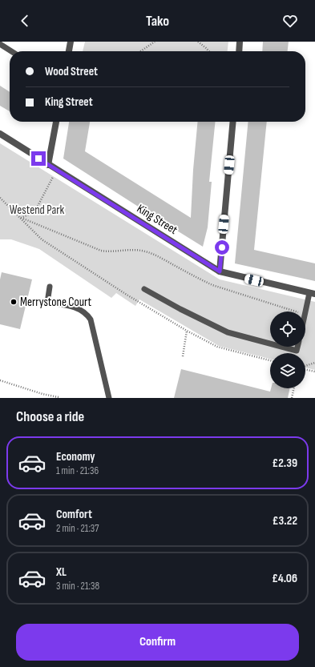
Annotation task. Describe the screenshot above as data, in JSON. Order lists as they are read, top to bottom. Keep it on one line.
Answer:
{"streets":{"street":["King Street"]},"parks":["Westend Park"],"places":["Merrystone Court"],"page":{"header":"Tako","banner":["Wood Street","King Street"],"heading":"Choose a ride","list":[{"name":"Economy","note":"1 min · 21:36","value":"£2.39"},{"name":"Comfort","note":"2 min · 21:37","value":"£3.22"},{"name":"XL","note":"3 min · 21:38","value":"£4.06"}],"buttons":"Confirm"}}
